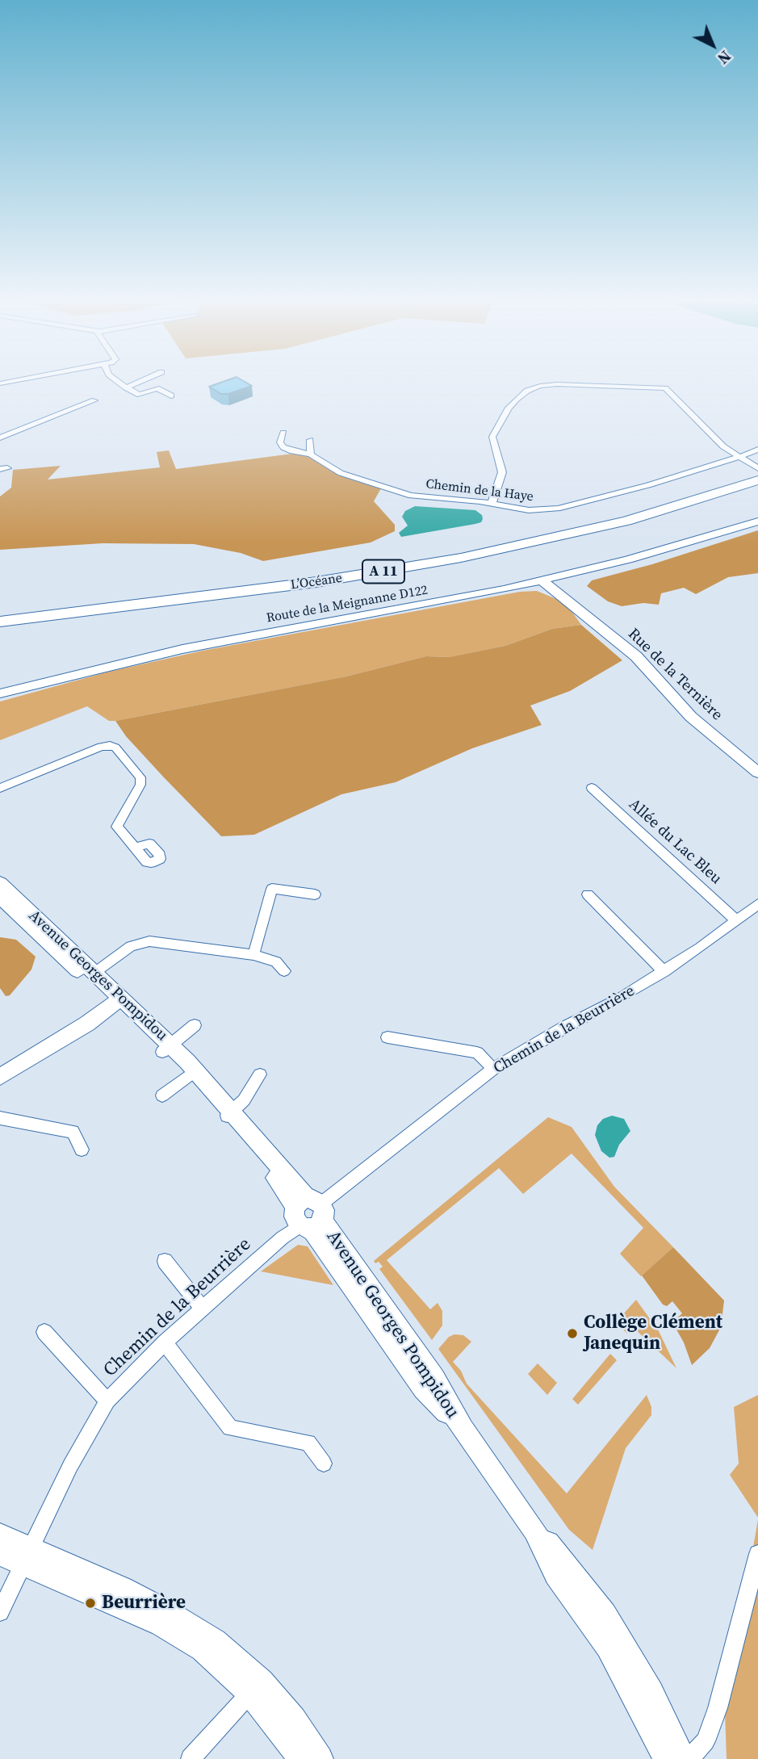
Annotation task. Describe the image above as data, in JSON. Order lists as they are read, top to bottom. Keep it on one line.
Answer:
{"streets":{"highway":["A 11","L’Océane"],"street":["Chemin de la Haye","Route de la Meignanne D122","Rue de la Ternière","Allée du Lac Bleu","Avenue Georges Pompidou","Chemin de la Beurrière"]},"crossings":[["Route de la Meignanne D122","Rue de la Ternière"],["Allée du Lac Bleu","Chemin de la Beurrière"],["Avenue Georges Pompidou","Chemin de la Beurrière"]],"places":["Collège Clément Janequin","Beurrière"],"north":"bottom right"}
